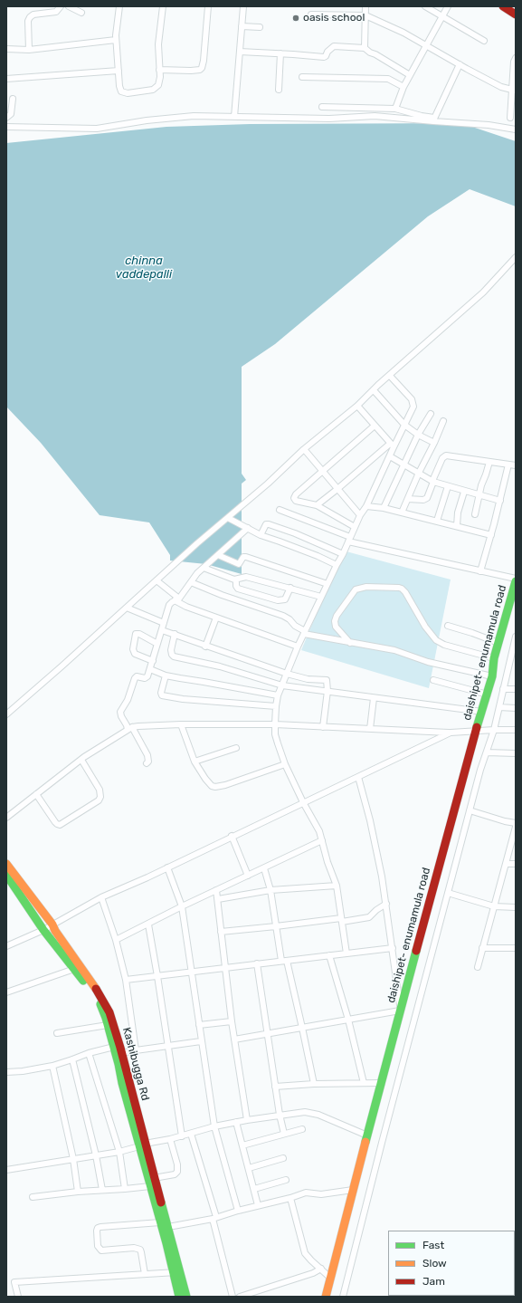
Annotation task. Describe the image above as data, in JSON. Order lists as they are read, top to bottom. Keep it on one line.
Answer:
{"streets":{"main road":["daishipet- enumamula road","Kashibugga Rd"]},"water":["chinna vaddepalli"],"places":["oasis school"],"legend":["Fast","Slow","Jam"]}
